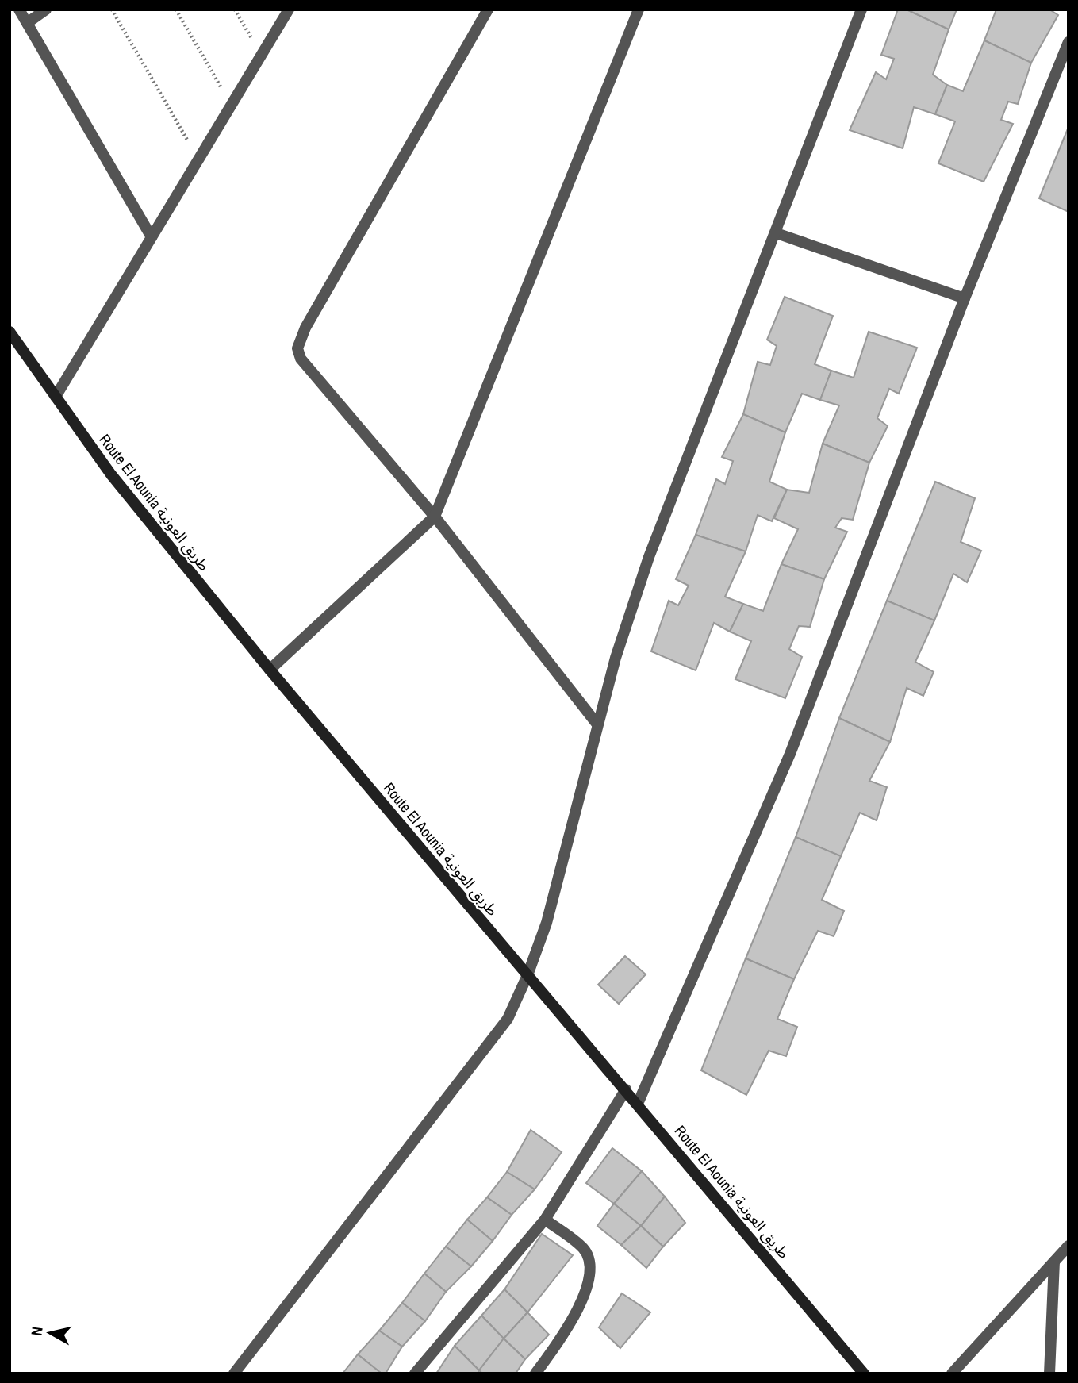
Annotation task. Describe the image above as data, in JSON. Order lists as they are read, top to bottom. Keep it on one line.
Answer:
{"streets":{"main road":["Route El Aounia طريق العونية"]},"north":"left"}
